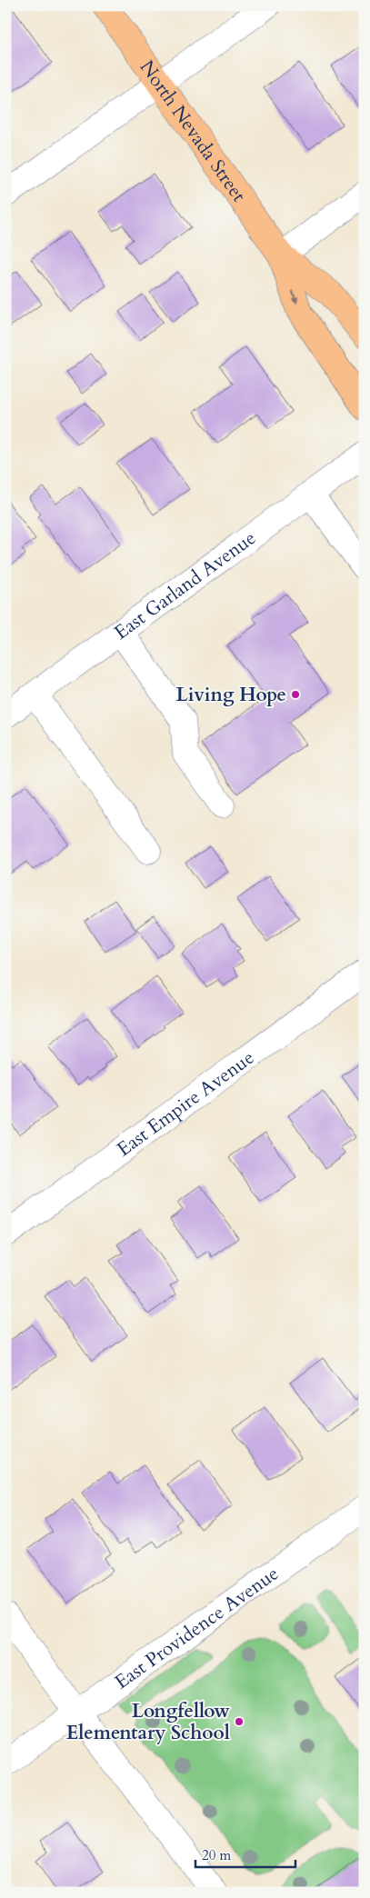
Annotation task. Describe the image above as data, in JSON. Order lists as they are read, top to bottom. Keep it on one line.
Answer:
{"streets":{"main road":["North Nevada Street"],"street":["East Garland Avenue","East Empire Avenue","East Providence Avenue"]},"places":["Living Hope","Longfellow Elementary School"],"scale_bar":"20 m"}
